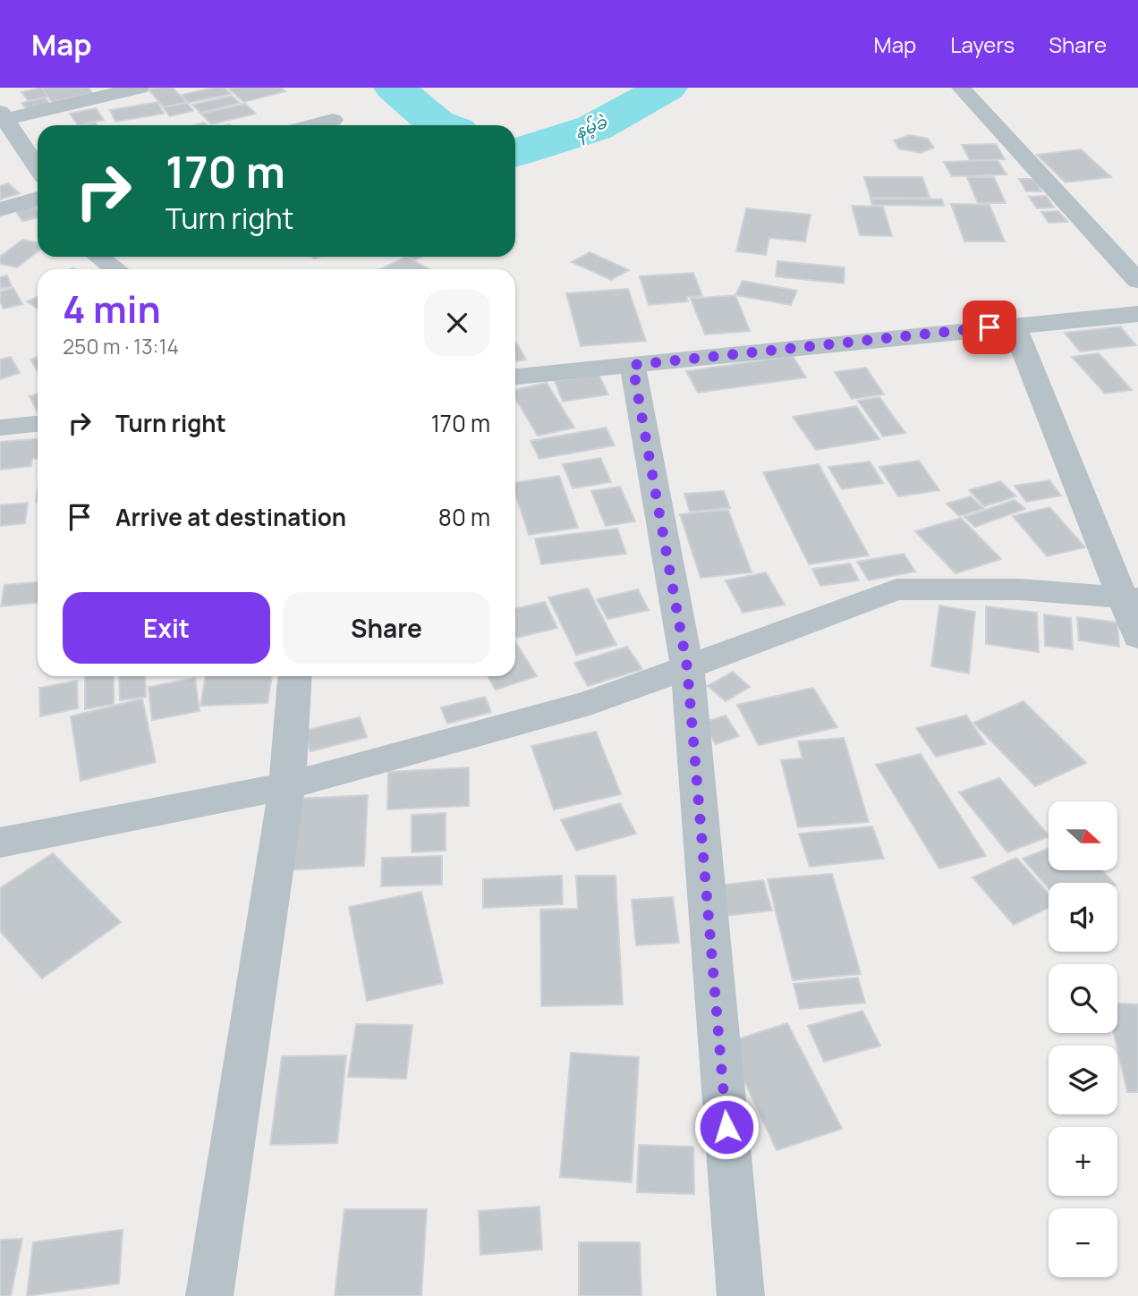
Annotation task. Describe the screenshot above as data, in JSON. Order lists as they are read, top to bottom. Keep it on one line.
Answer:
{"water":["နမ့်ခဲ"],"north":"right","page":{"header":"Map","nav":["Map","Layers","Share"],"turn":["170 m","Turn right"],"heading":["4 min","250 m · 13:14"],"list":[{"name":"Turn right","value":"170 m"},{"name":"Arrive at destination","value":"80 m"}],"buttons":["Exit","Share"],"map_buttons":["+","−"]}}
